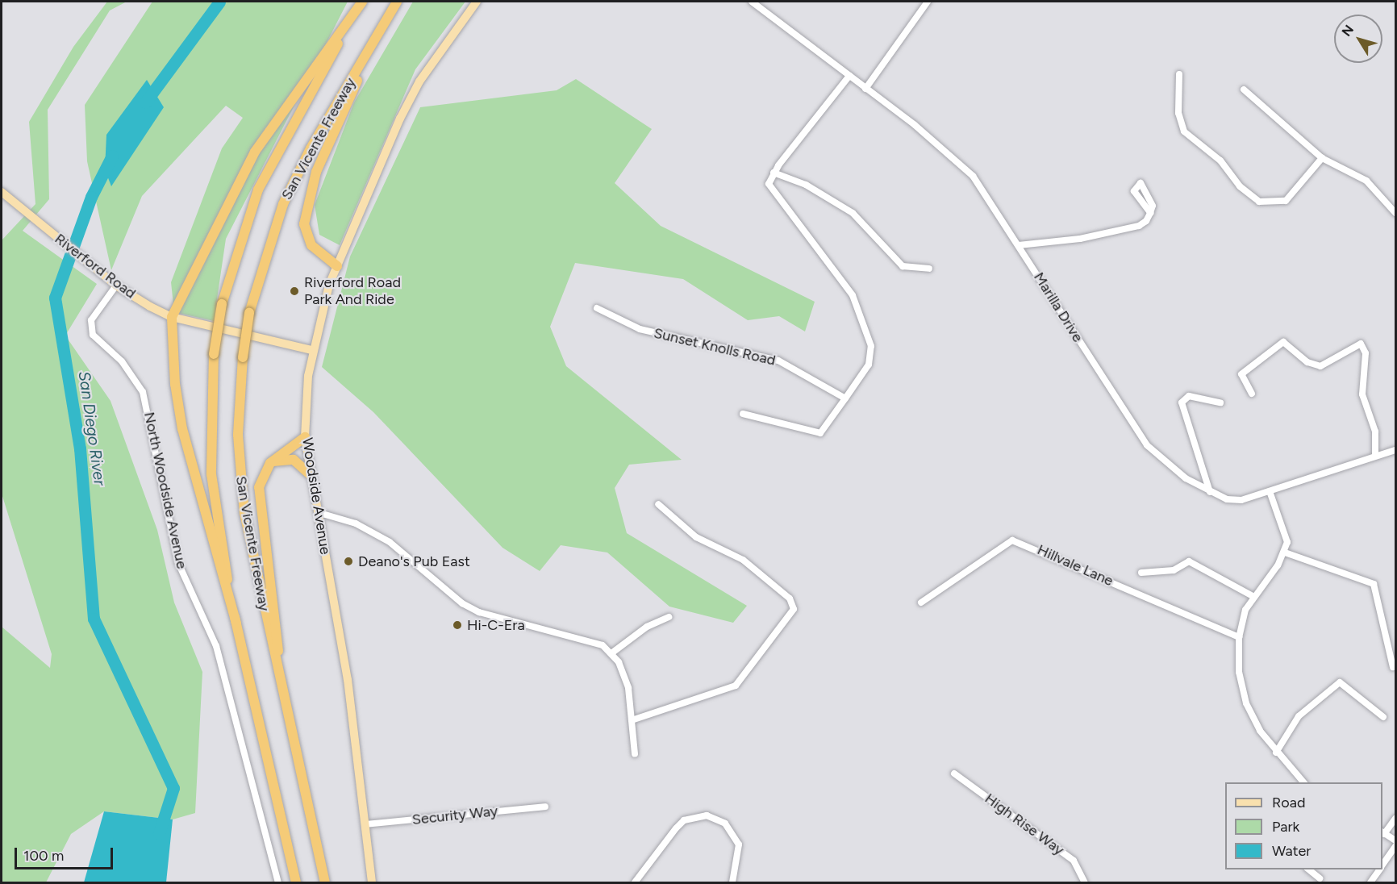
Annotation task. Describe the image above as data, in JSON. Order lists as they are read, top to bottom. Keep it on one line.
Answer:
{"streets":{"highway":["San Vicente Freeway"],"main road":["Riverford Road","Woodside Avenue"],"street":["Marilla Drive","Sunset Knolls Road","North Woodside Avenue","Hillvale Lane","Security Way","High Rise Way"]},"crossings":[["Riverford Road","North Woodside Avenue"],["Riverford Road","Woodside Avenue"],["Woodside Avenue","Security Way"]],"water":["San Diego River"],"places":["Riverford Road Park And Ride","Deano's Pub East","Hi-C-Era"],"legend":["Road","Park","Water"],"scale_bar":"100 m","north":"top left"}
